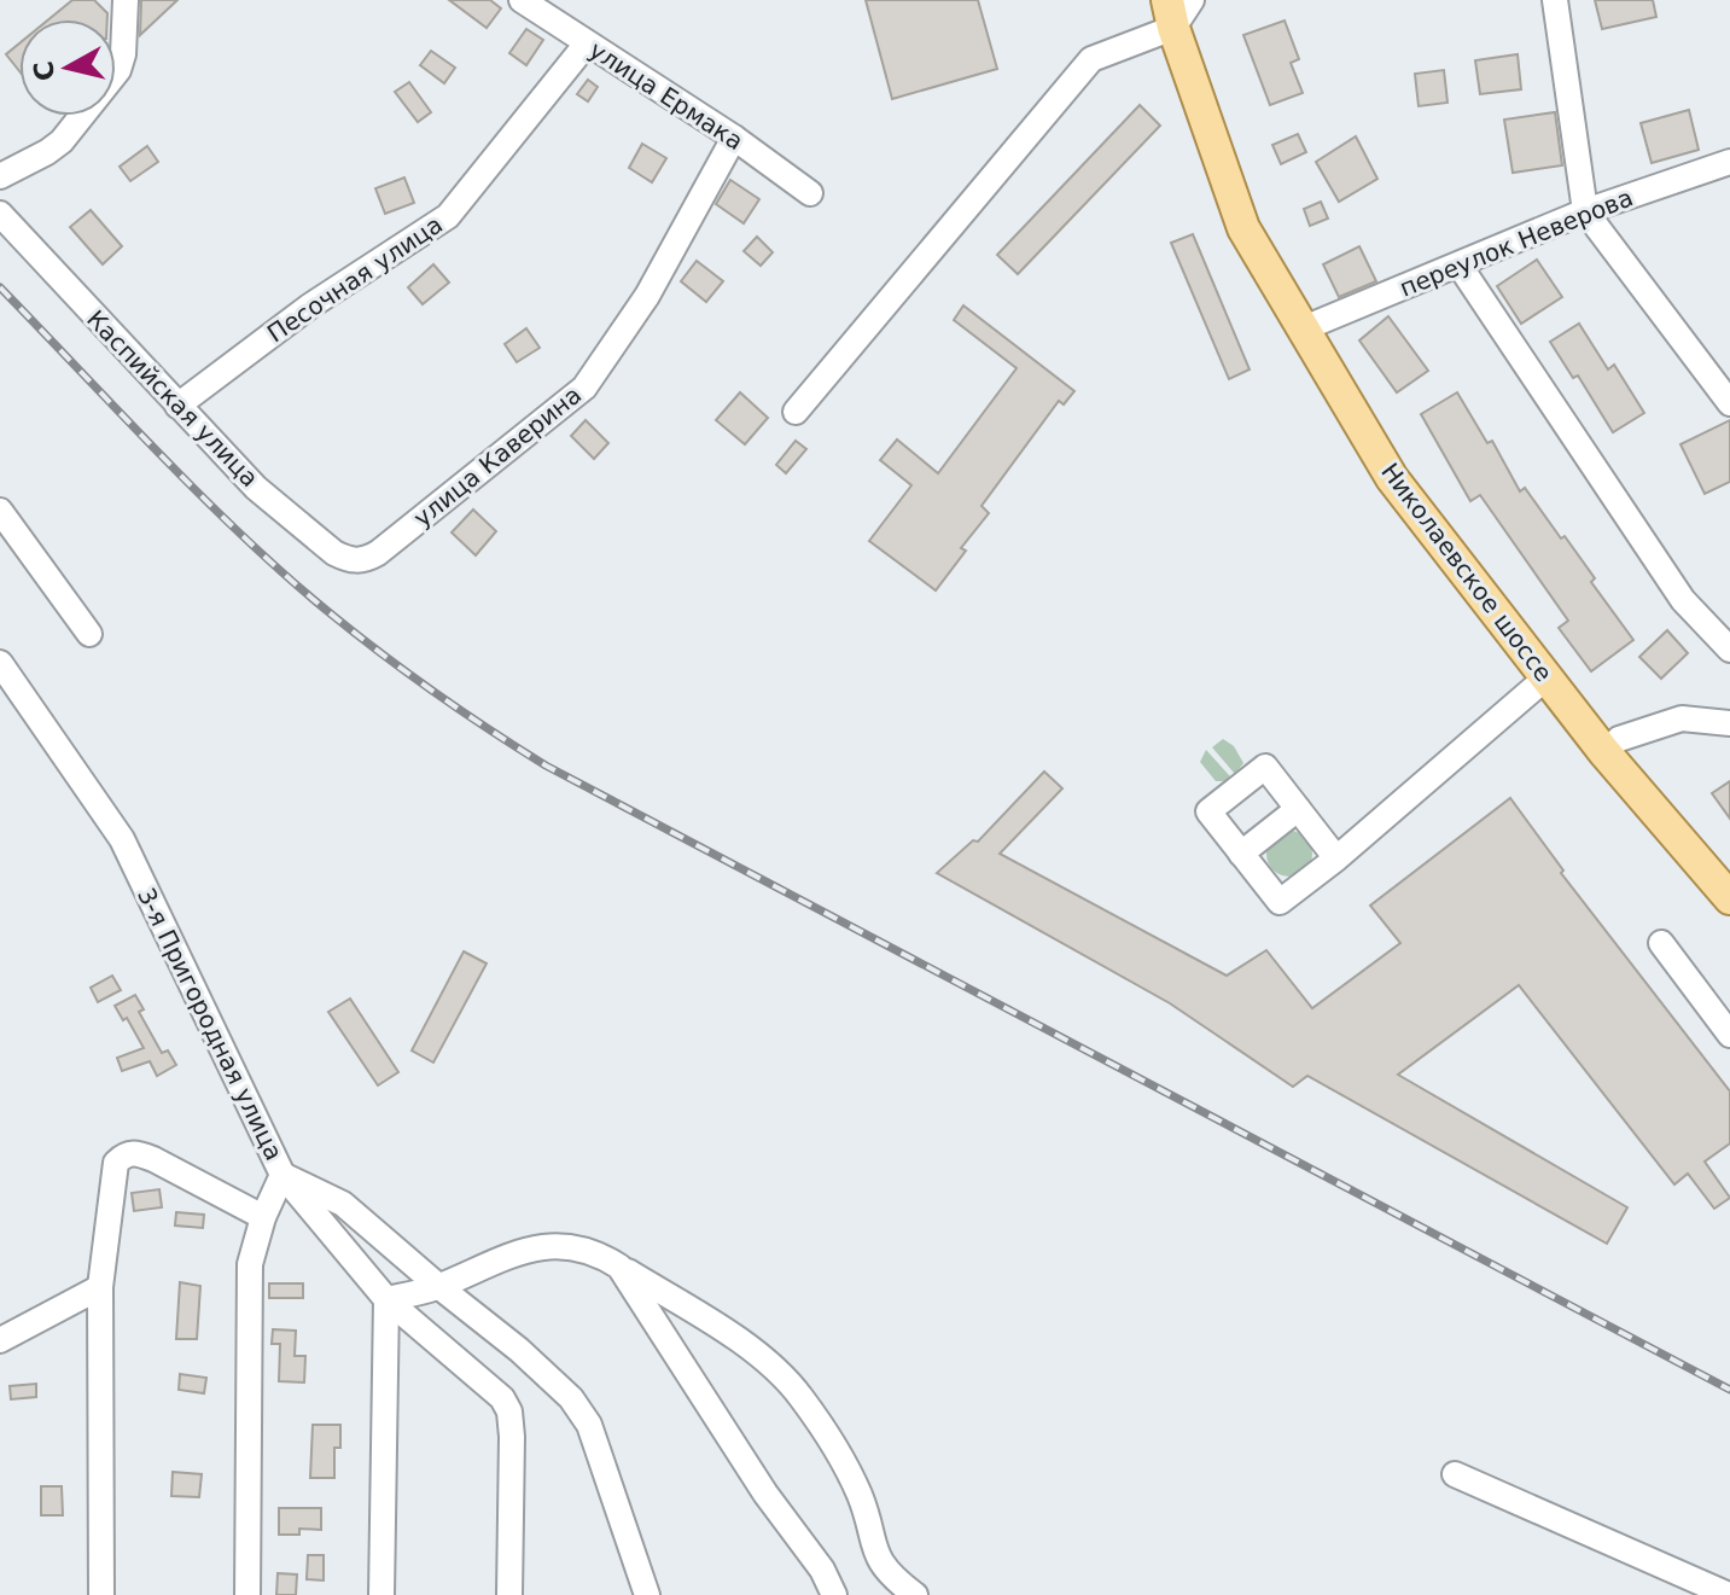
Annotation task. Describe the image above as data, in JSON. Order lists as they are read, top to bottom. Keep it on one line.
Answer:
{"streets":{"main road":["Николаевское шоссе"],"street":["улица Ермака","переулок Неверова","Песочная улица","Каспийская улица","улица Каверина","3-я Пригородная улица"]},"crossings":[["улица Ермака","Песочная улица"],["улица Ермака","улица Каверина"],["переулок Неверова","Николаевское шоссе"],["Песочная улица","Каспийская улица"],["Каспийская улица","улица Каверина"]],"north":"left"}
